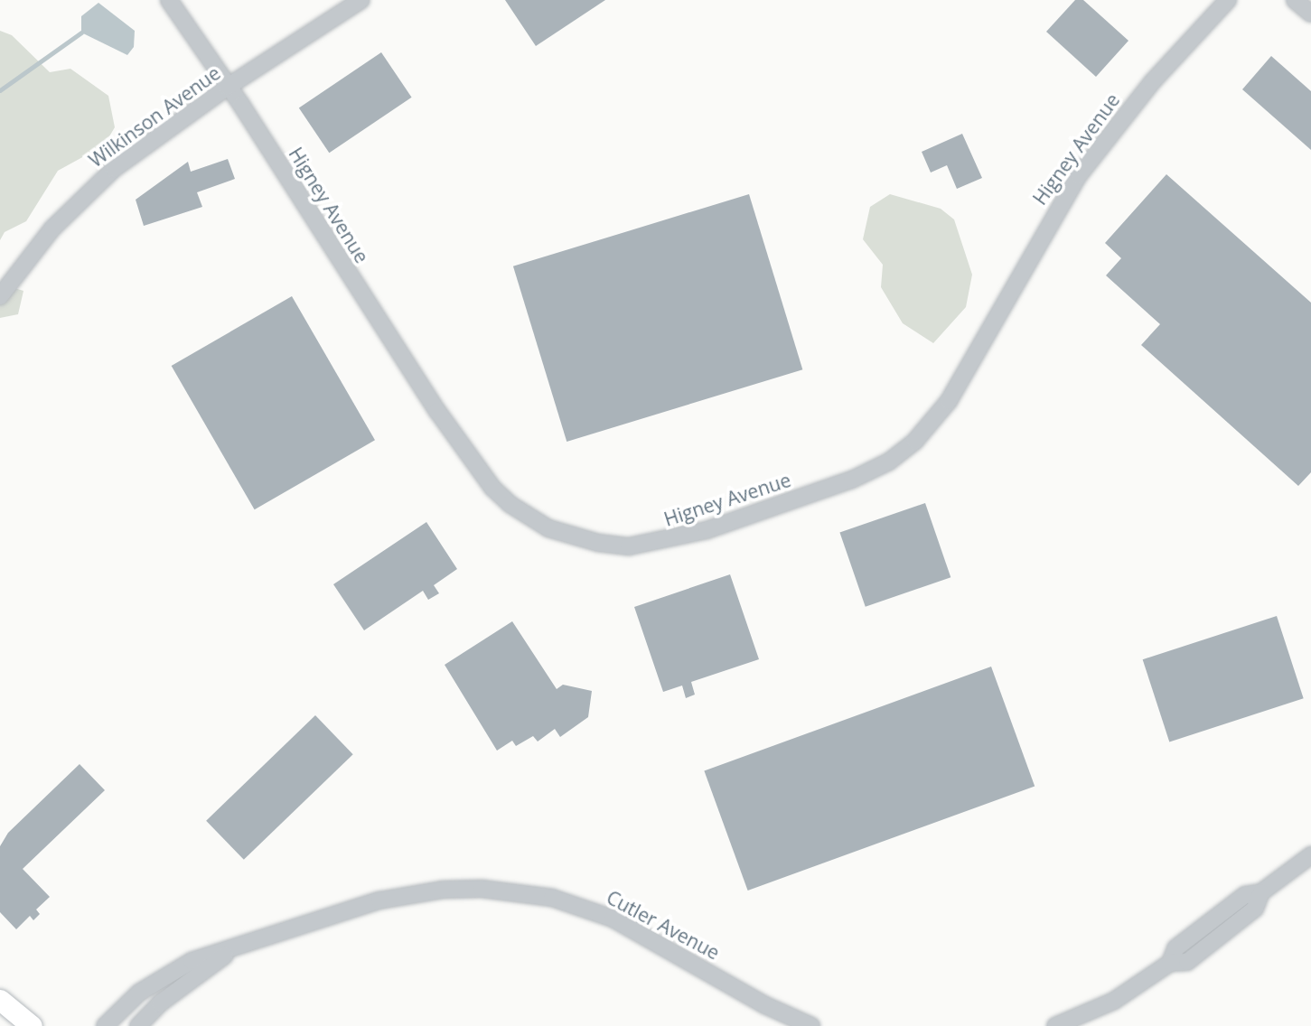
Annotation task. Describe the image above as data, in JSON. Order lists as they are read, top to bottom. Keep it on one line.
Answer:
{"streets":{"street":["Wilkinson Avenue","Higney Avenue","Cutler Avenue"]},"crossings":[["Wilkinson Avenue","Higney Avenue"]]}
